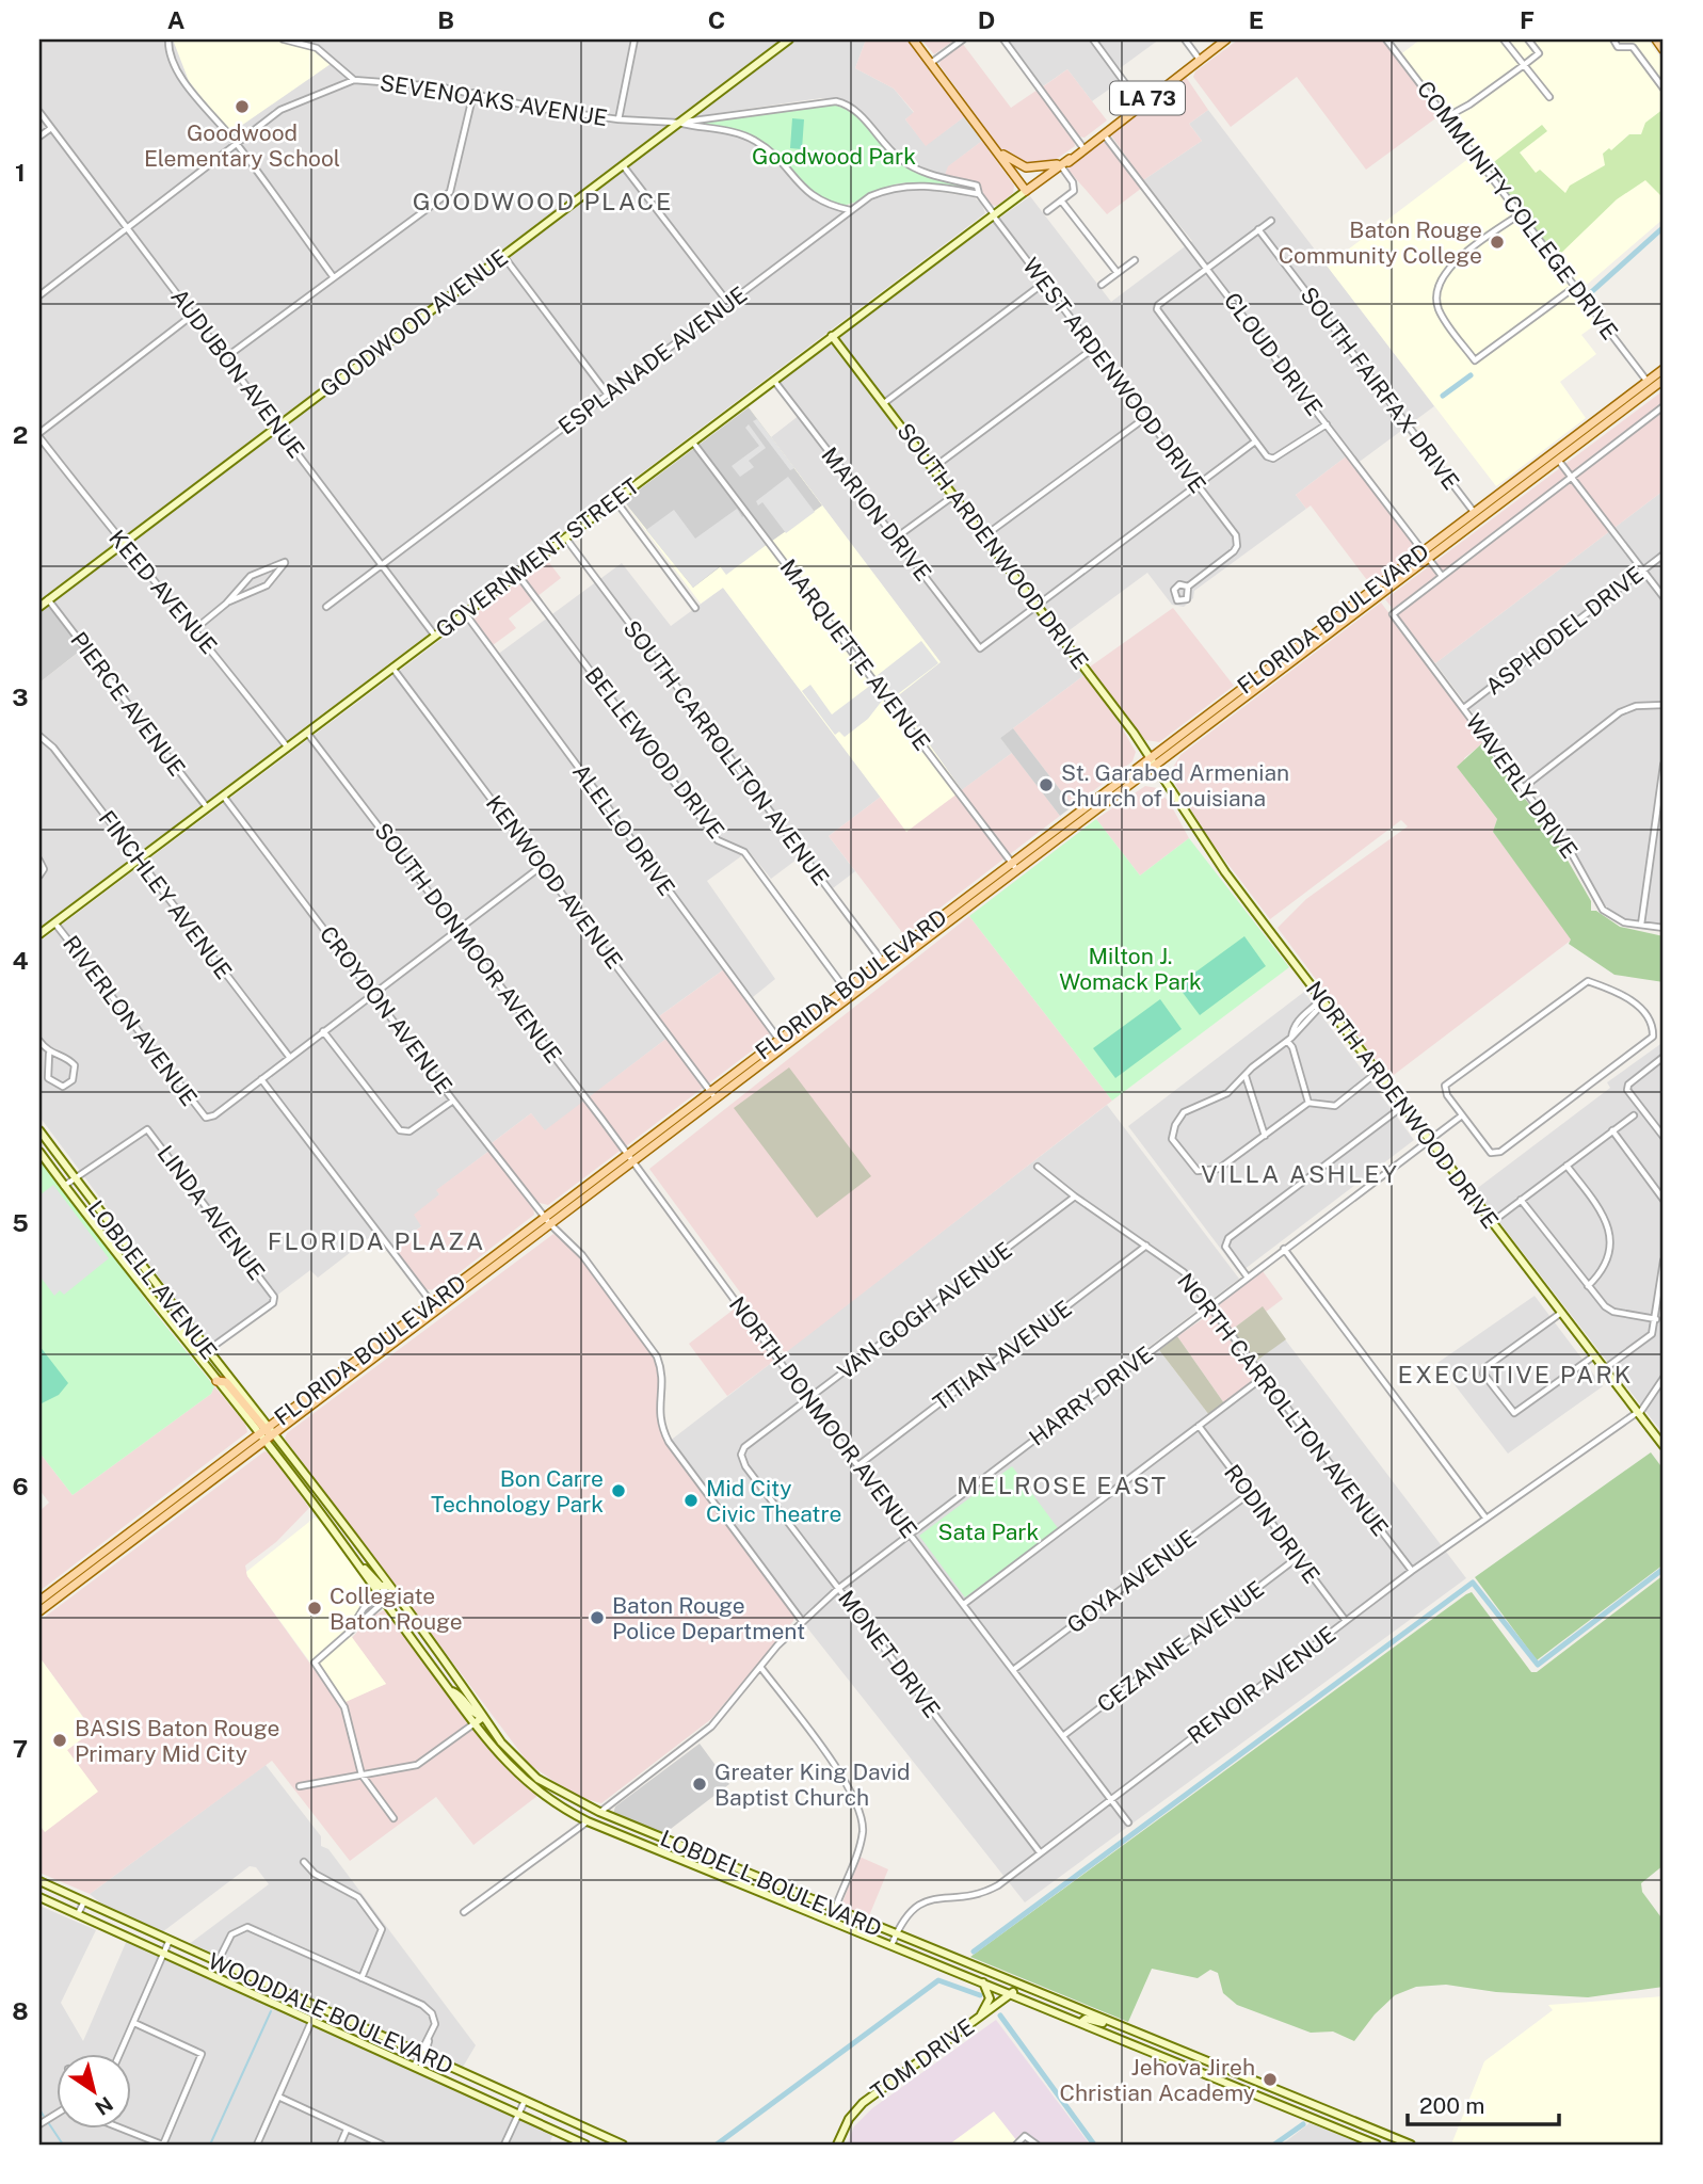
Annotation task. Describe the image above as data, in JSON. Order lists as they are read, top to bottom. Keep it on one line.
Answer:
{"streets":{"main road":["LA 73","GOODWOOD AVENUE","SOUTH ARDENWOOD DRIVE","GOVERNMENT STREET","FLORIDA BOULEVARD","NORTH ARDENWOOD DRIVE","LOBDELL AVENUE","LOBDELL BOULEVARD","WOODDALE BOULEVARD","TOM DRIVE"],"street":["SEVENOAKS AVENUE","COMMUNITY COLLEGE DRIVE","CLOUD DRIVE","ESPLANADE AVENUE","AUDUBON AVENUE","WEST ARDENWOOD DRIVE","SOUTH FAIRFAX DRIVE","MARION DRIVE","KEED AVENUE","ASPHODEL DRIVE","MARQUETTE AVENUE","PIERCE AVENUE","BELLEWOOD DRIVE","SOUTH CARROLLTON AVENUE","WAVERLY DRIVE","ALELLO DRIVE","KENWOOD AVENUE","FINCHLEY AVENUE","SOUTH DONMOOR AVENUE","CROYDON AVENUE","RIVERLON AVENUE","LINDA AVENUE","VAN GOGH AVENUE","TITIAN AVENUE","HARRY DRIVE","NORTH CARROLLTON AVENUE","NORTH DONMOOR AVENUE","RODIN DRIVE","GOYA AVENUE","CEZANNE AVENUE","MONET DRIVE","RENOIR AVENUE"]},"crossings":[["SEVENOAKS AVENUE","GOODWOOD AVENUE"],["SEVENOAKS AVENUE","ESPLANADE AVENUE"],["SEVENOAKS AVENUE","AUDUBON AVENUE"],["COMMUNITY COLLEGE DRIVE","FLORIDA BOULEVARD"],["GOODWOOD AVENUE","AUDUBON AVENUE"],["GOODWOOD AVENUE","KEED AVENUE"],["GOODWOOD AVENUE","PIERCE AVENUE"],["CLOUD DRIVE","GOVERNMENT STREET"],["CLOUD DRIVE","FLORIDA BOULEVARD"],["CLOUD DRIVE","WAVERLY DRIVE"],["ESPLANADE AVENUE","AUDUBON AVENUE"],["AUDUBON AVENUE","GOVERNMENT STREET"],["WEST ARDENWOOD DRIVE","GOVERNMENT STREET"],["SOUTH FAIRFAX DRIVE","FLORIDA BOULEVARD"],["MARION DRIVE","SOUTH ARDENWOOD DRIVE"],["MARION DRIVE","GOVERNMENT STREET"],["SOUTH ARDENWOOD DRIVE","GOVERNMENT STREET"],["SOUTH ARDENWOOD DRIVE","FLORIDA BOULEVARD"],["SOUTH ARDENWOOD DRIVE","NORTH ARDENWOOD DRIVE"],["GOVERNMENT STREET","KEED AVENUE"],["GOVERNMENT STREET","MARQUETTE AVENUE"],["GOVERNMENT STREET","PIERCE AVENUE"],["GOVERNMENT STREET","BELLEWOOD DRIVE"],["GOVERNMENT STREET","SOUTH CARROLLTON AVENUE"],["GOVERNMENT STREET","ALELLO DRIVE"],["GOVERNMENT STREET","KENWOOD AVENUE"],["GOVERNMENT STREET","FINCHLEY AVENUE"],["GOVERNMENT STREET","SOUTH DONMOOR AVENUE"],["GOVERNMENT STREET","CROYDON AVENUE"],["GOVERNMENT STREET","RIVERLON AVENUE"],["FLORIDA BOULEVARD","MARQUETTE AVENUE"],["FLORIDA BOULEVARD","BELLEWOOD DRIVE"],["FLORIDA BOULEVARD","SOUTH CARROLLTON AVENUE"],["FLORIDA BOULEVARD","ALELLO DRIVE"],["FLORIDA BOULEVARD","KENWOOD AVENUE"],["FLORIDA BOULEVARD","SOUTH DONMOOR AVENUE"],["FLORIDA BOULEVARD","CROYDON AVENUE"],["FLORIDA BOULEVARD","NORTH ARDENWOOD DRIVE"],["FLORIDA BOULEVARD","LOBDELL AVENUE"],["FLORIDA BOULEVARD","NORTH DONMOOR AVENUE"],["FLORIDA BOULEVARD","LOBDELL BOULEVARD"],["ASPHODEL DRIVE","WAVERLY DRIVE"],["SOUTH DONMOOR AVENUE","NORTH DONMOOR AVENUE"],["CROYDON AVENUE","HARRY DRIVE"],["NORTH ARDENWOOD DRIVE","HARRY DRIVE"],["NORTH ARDENWOOD DRIVE","RENOIR AVENUE"],["LINDA AVENUE","LOBDELL AVENUE"],["LOBDELL AVENUE","LOBDELL BOULEVARD"],["VAN GOGH AVENUE","NORTH CARROLLTON AVENUE"],["VAN GOGH AVENUE","NORTH DONMOOR AVENUE"],["VAN GOGH AVENUE","MONET DRIVE"],["TITIAN AVENUE","NORTH CARROLLTON AVENUE"],["TITIAN AVENUE","NORTH DONMOOR AVENUE"],["HARRY DRIVE","NORTH CARROLLTON AVENUE"],["HARRY DRIVE","NORTH DONMOOR AVENUE"],["HARRY DRIVE","MONET DRIVE"],["HARRY DRIVE","LOBDELL BOULEVARD"],["NORTH CARROLLTON AVENUE","RENOIR AVENUE"],["NORTH DONMOOR AVENUE","GOYA AVENUE"],["NORTH DONMOOR AVENUE","CEZANNE AVENUE"],["NORTH DONMOOR AVENUE","RENOIR AVENUE"],["RODIN DRIVE","GOYA AVENUE"],["RODIN DRIVE","CEZANNE AVENUE"],["RODIN DRIVE","RENOIR AVENUE"],["MONET DRIVE","RENOIR AVENUE"],["RENOIR AVENUE","LOBDELL BOULEVARD"],["LOBDELL BOULEVARD","TOM DRIVE"]],"districts":["GOODWOOD PLACE","VILLA ASHLEY","FLORIDA PLAZA","EXECUTIVE PARK","MELROSE EAST"],"parks":["Goodwood Park","Milton J. Womack Park","Sata Park"],"places":["Goodwood Elementary School","Baton Rouge Community College","St. Garabed Armenian Church of Louisiana","Bon Carre Technology Park","Mid City Civic Theatre","Collegiate Baton Rouge","Baton Rouge Police Department","BASIS Baton Rouge Primary Mid City","Greater King David Baptist Church","Jehova Jireh Christian Academy"],"scale_bar":"200 m","north":"bottom right","grid":{"columns":["A","B","C","D","E","F"],"rows":["1","2","3","4","5","6","7","8"]}}
